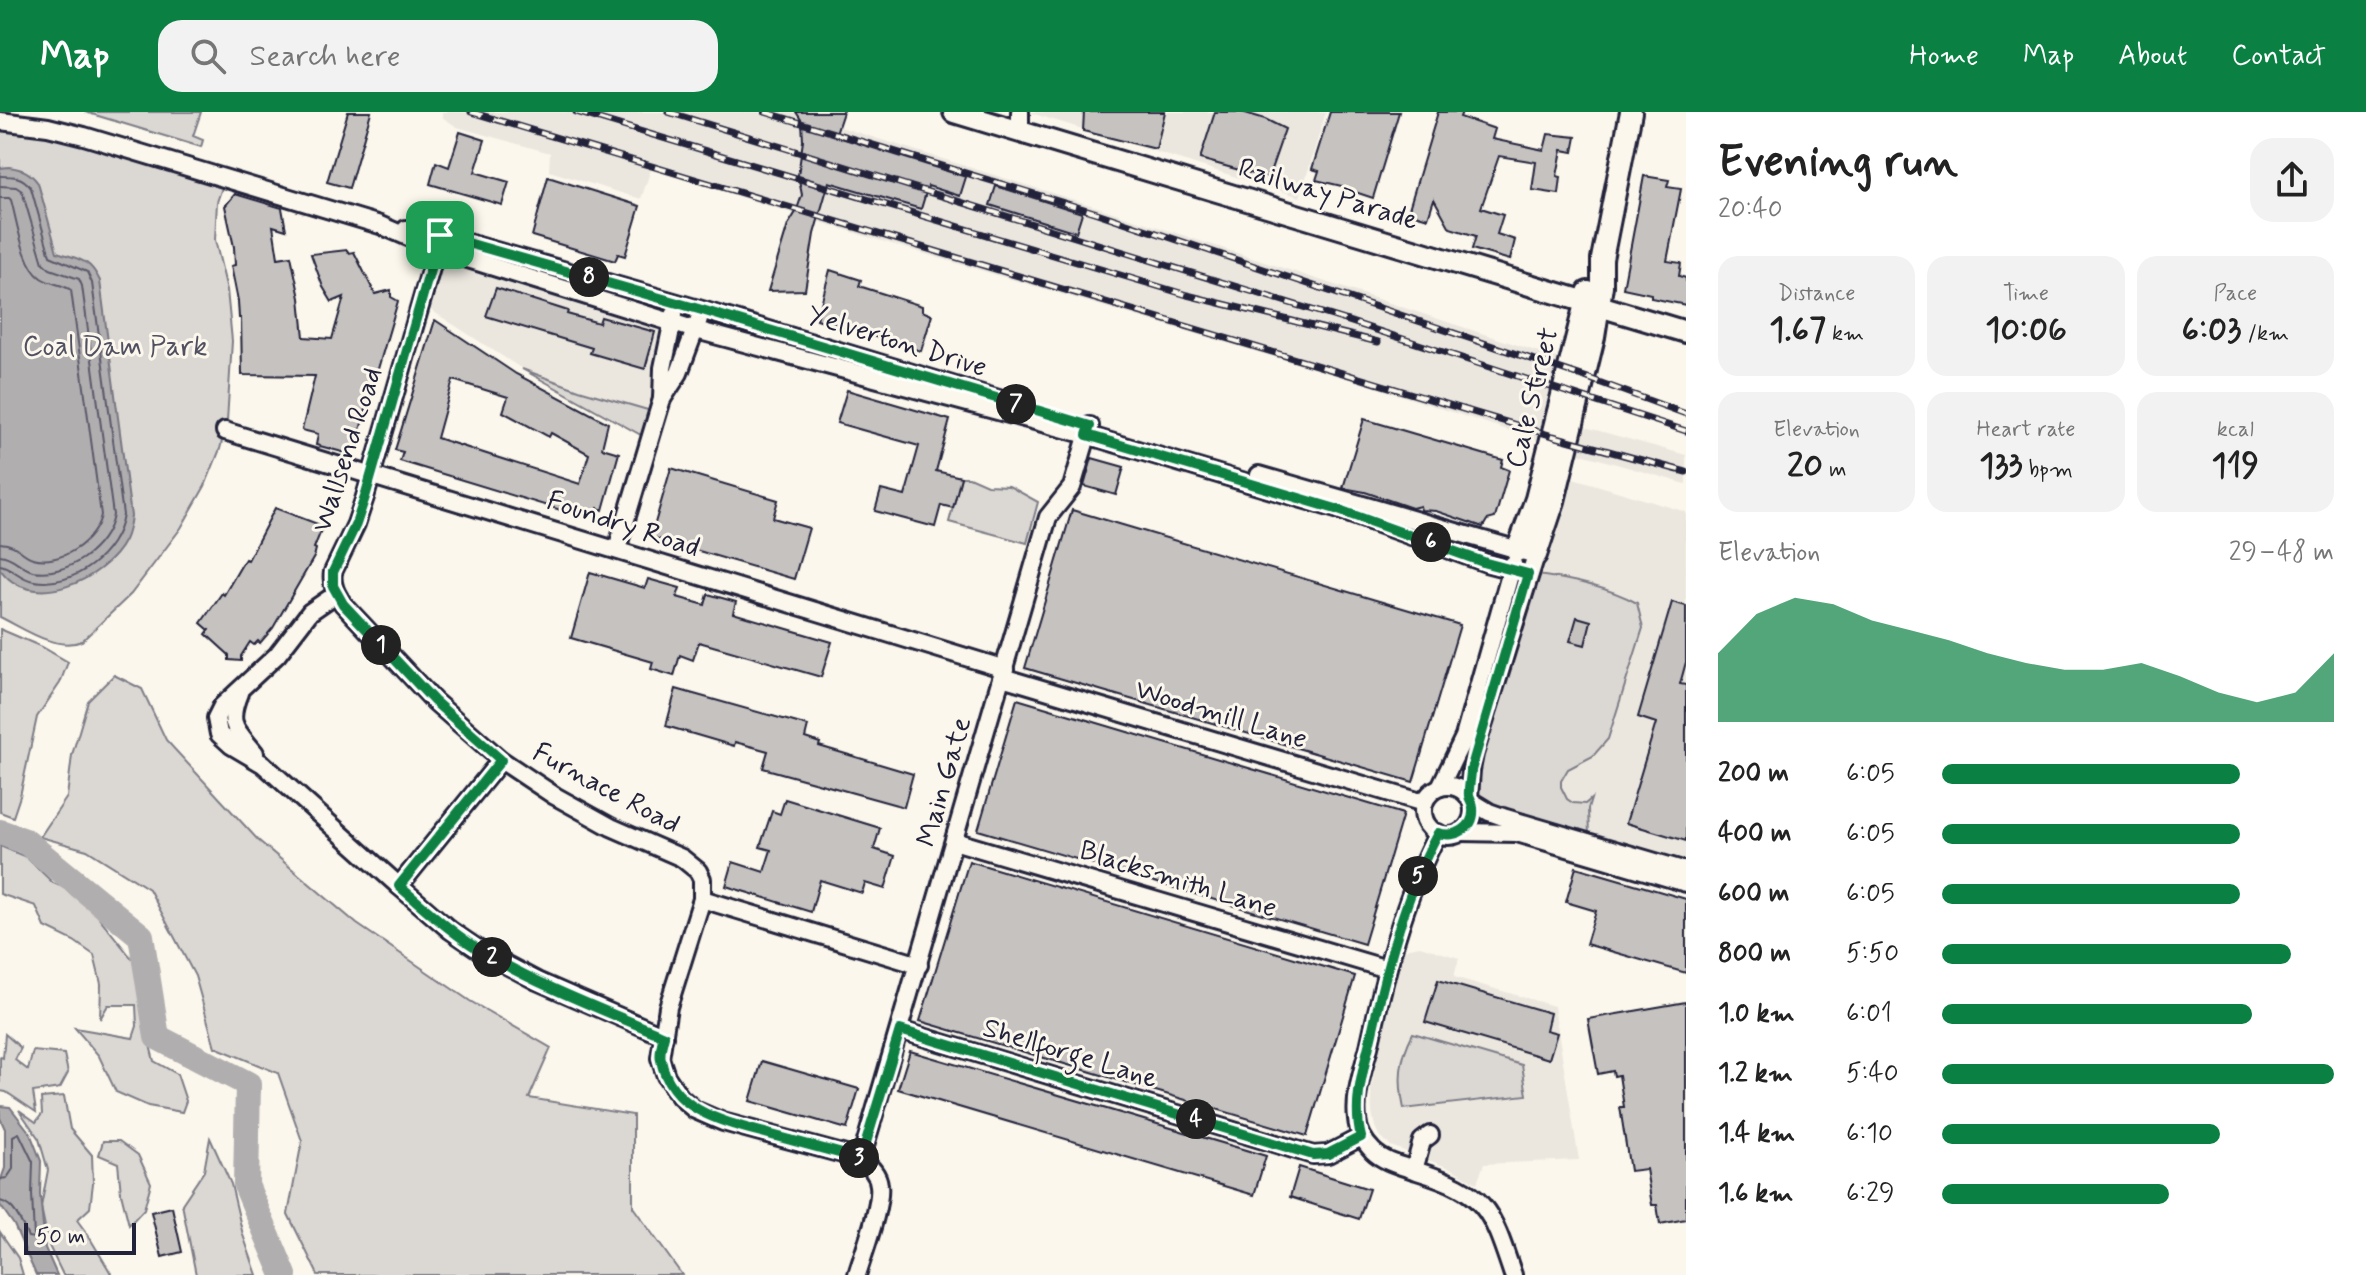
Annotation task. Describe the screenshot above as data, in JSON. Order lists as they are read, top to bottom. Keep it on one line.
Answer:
{"streets":{"street":["Railway Parade","Yelverton Drive","Cale Street","Wallsend Road","Foundry Road","Woodmill Lane","Main Gate","Furnace Road","Blacksmith Lane","Shellforge Lane"]},"crossings":[["Railway Parade","Cale Street"],["Yelverton Drive","Cale Street"],["Yelverton Drive","Wallsend Road"],["Yelverton Drive","Main Gate"],["Wallsend Road","Foundry Road"],["Wallsend Road","Furnace Road"],["Foundry Road","Woodmill Lane"],["Foundry Road","Main Gate"],["Woodmill Lane","Main Gate"],["Main Gate","Blacksmith Lane"],["Main Gate","Shellforge Lane"]],"parks":["Coal Dam Park"],"scale_bar":"50 m","page":{"header":"Map","search":"Search here","nav":["Home","Map","About","Contact"],"heading":["Evening run","20:40"],"stats":[["Distance","1.67 km"],["Time","10:06"],["Pace","6:03 /km"],["Elevation","20 m"],["Heart rate","133 bpm"],["kcal","119"]],"pins":["8","7","6","1","5","2","4","3"],"chart":["Elevation","29–48 m"],"list":[{"name":"200 m","note":"6:05"},{"name":"400 m","note":"6:05"},{"name":"600 m","note":"6:05"},{"name":"800 m","note":"5:50"},{"name":"1.0 km","note":"6:01"},{"name":"1.2 km","note":"5:40"},{"name":"1.4 km","note":"6:10"},{"name":"1.6 km","note":"6:29"}],"scale":"50 m"}}
